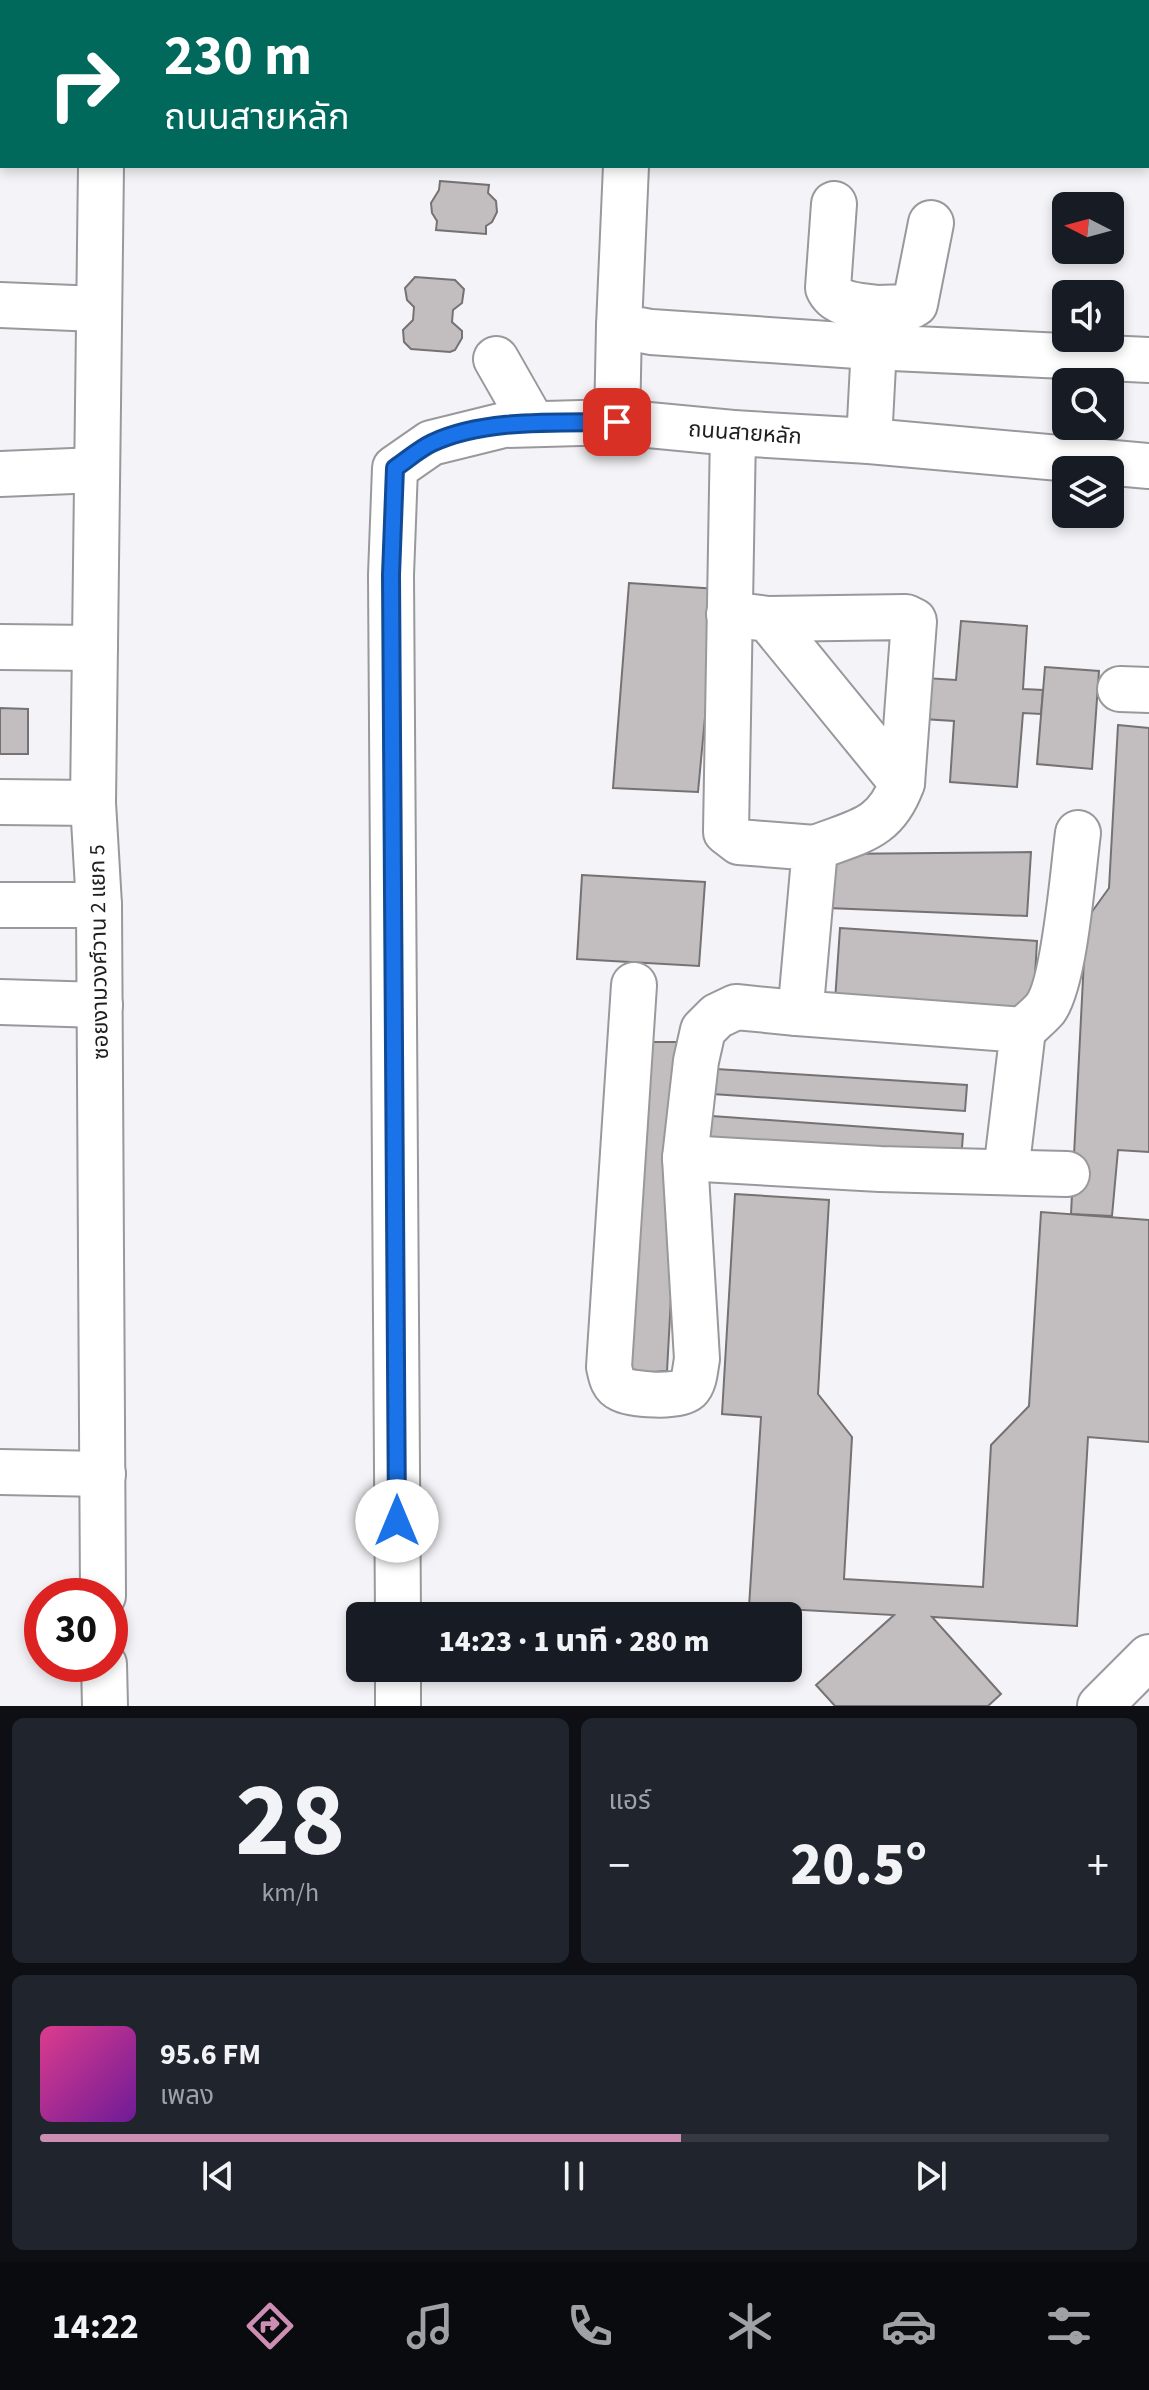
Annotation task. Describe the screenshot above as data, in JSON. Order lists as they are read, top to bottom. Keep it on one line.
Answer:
{"streets":{"street":["ถนนสายหลัก","ซอยงามวงศ์วาน 2 แยก 5"]},"north":"left","page":{"turn":["230 m","ถนนสายหลัก"],"limit":"30","trip":"14:23 · 1 นาที · 280 m","tile":[["28","km/h"],"แอร์"],"heat":["−","20.5°","+"],"song":["95.6 FM","เพลง"],"tabs":"14:22"}}
